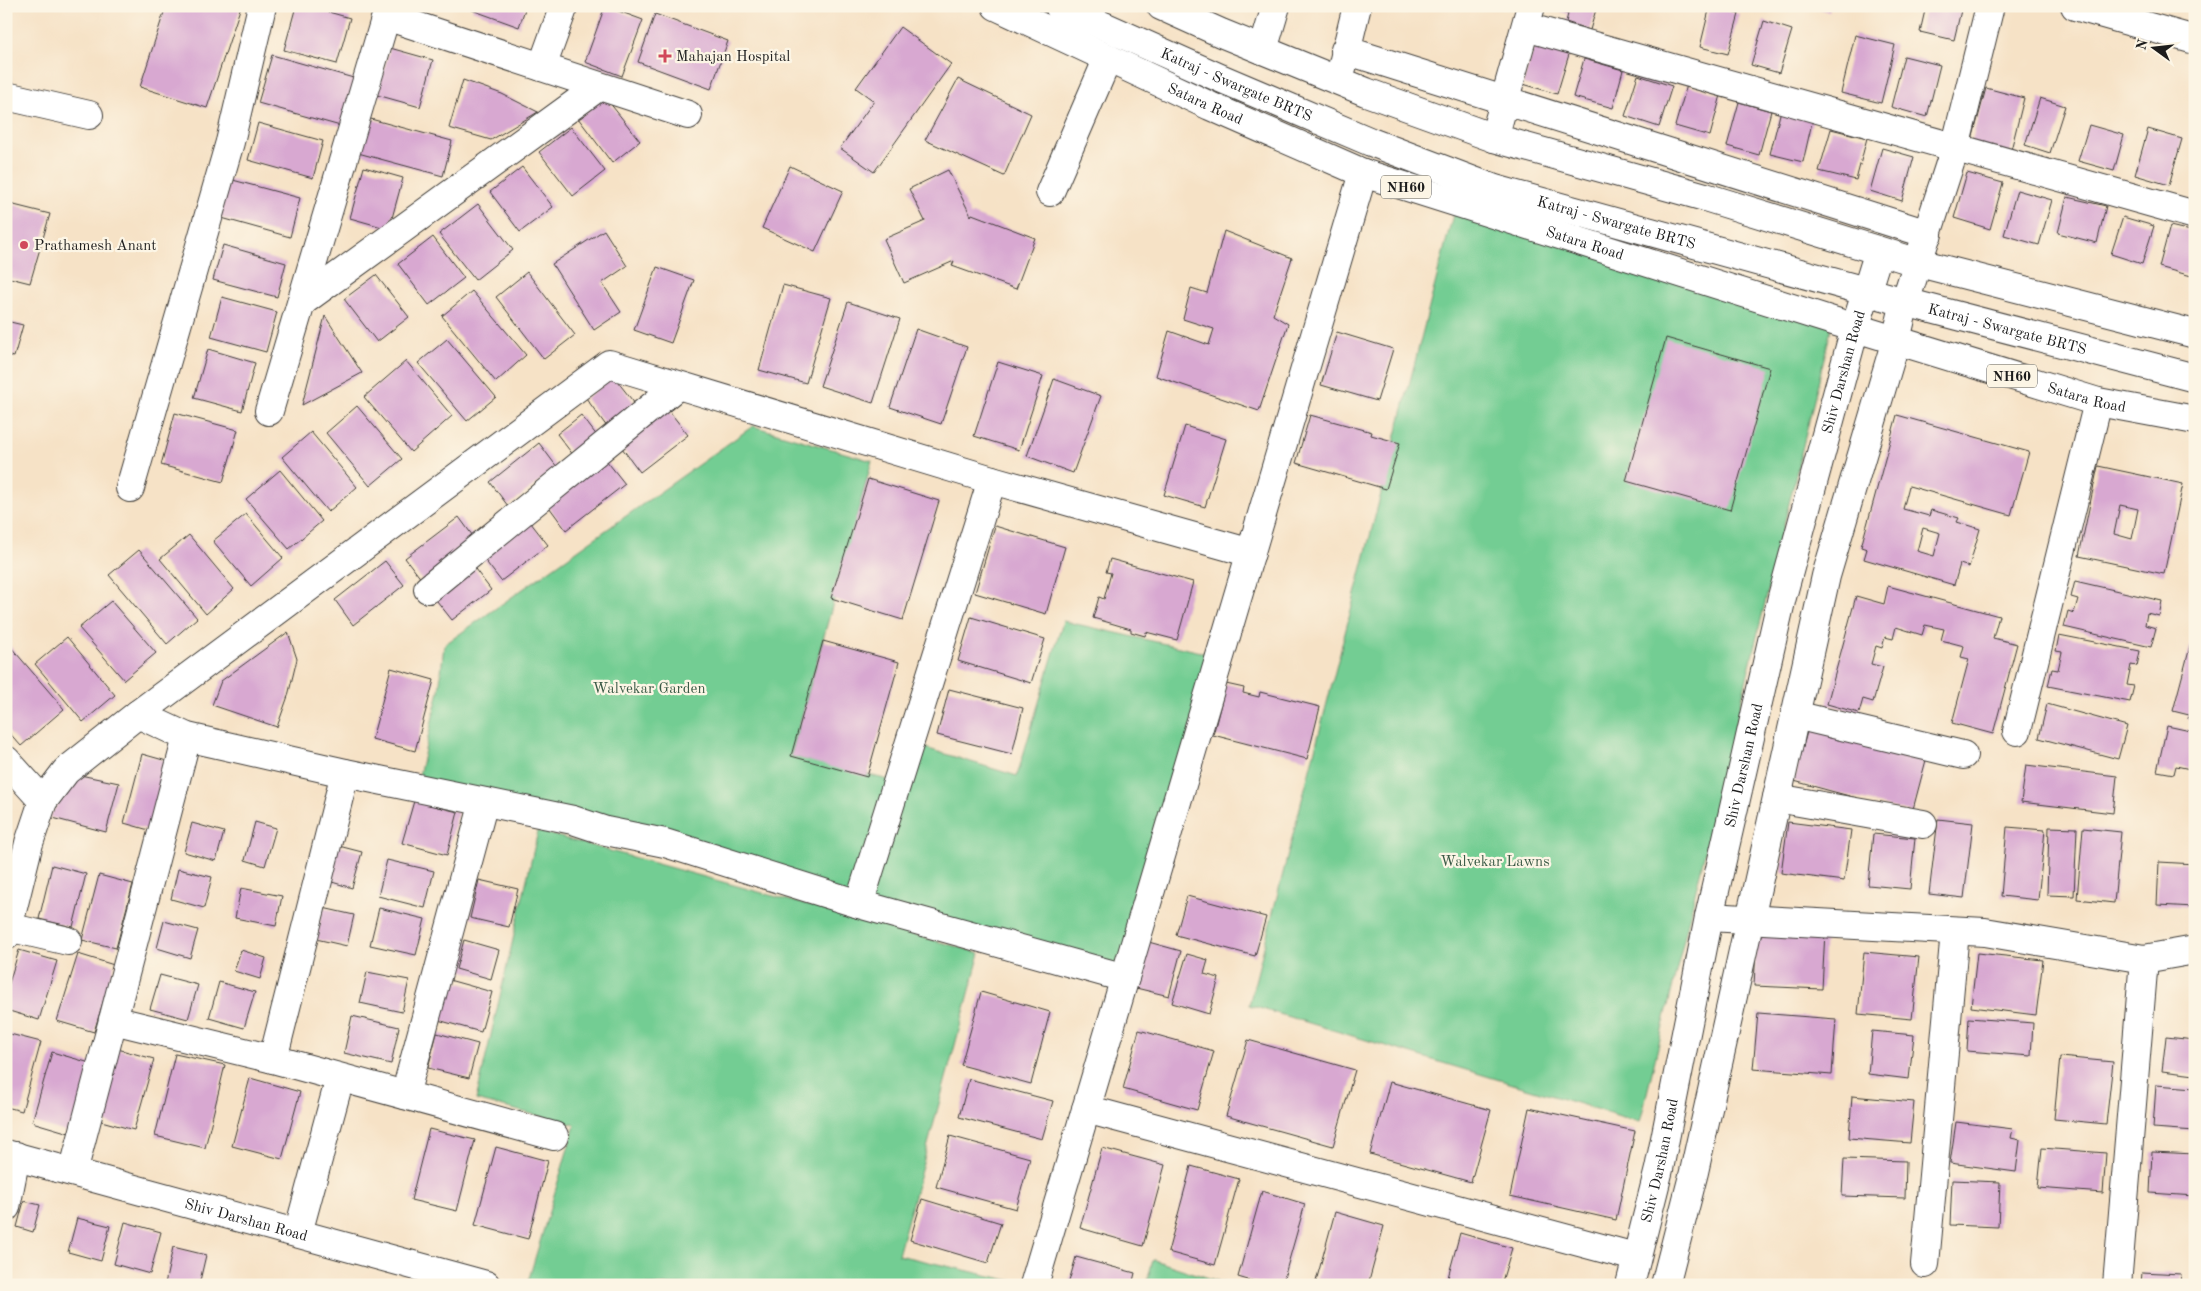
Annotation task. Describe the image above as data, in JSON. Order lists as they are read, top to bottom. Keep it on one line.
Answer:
{"streets":{"main road":["Katraj - Swargate BRTS","Satara Road","NH60","Shiv Darshan Road"]},"crossings":[["Katraj - Swargate BRTS","Shiv Darshan Road"],["Satara Road","Shiv Darshan Road"]],"parks":["Walvekar Garden","Walvekar Lawns"],"places":{"health":["Mahajan Hospital"],"other":["Prathamesh Anant"]},"north":"left"}
